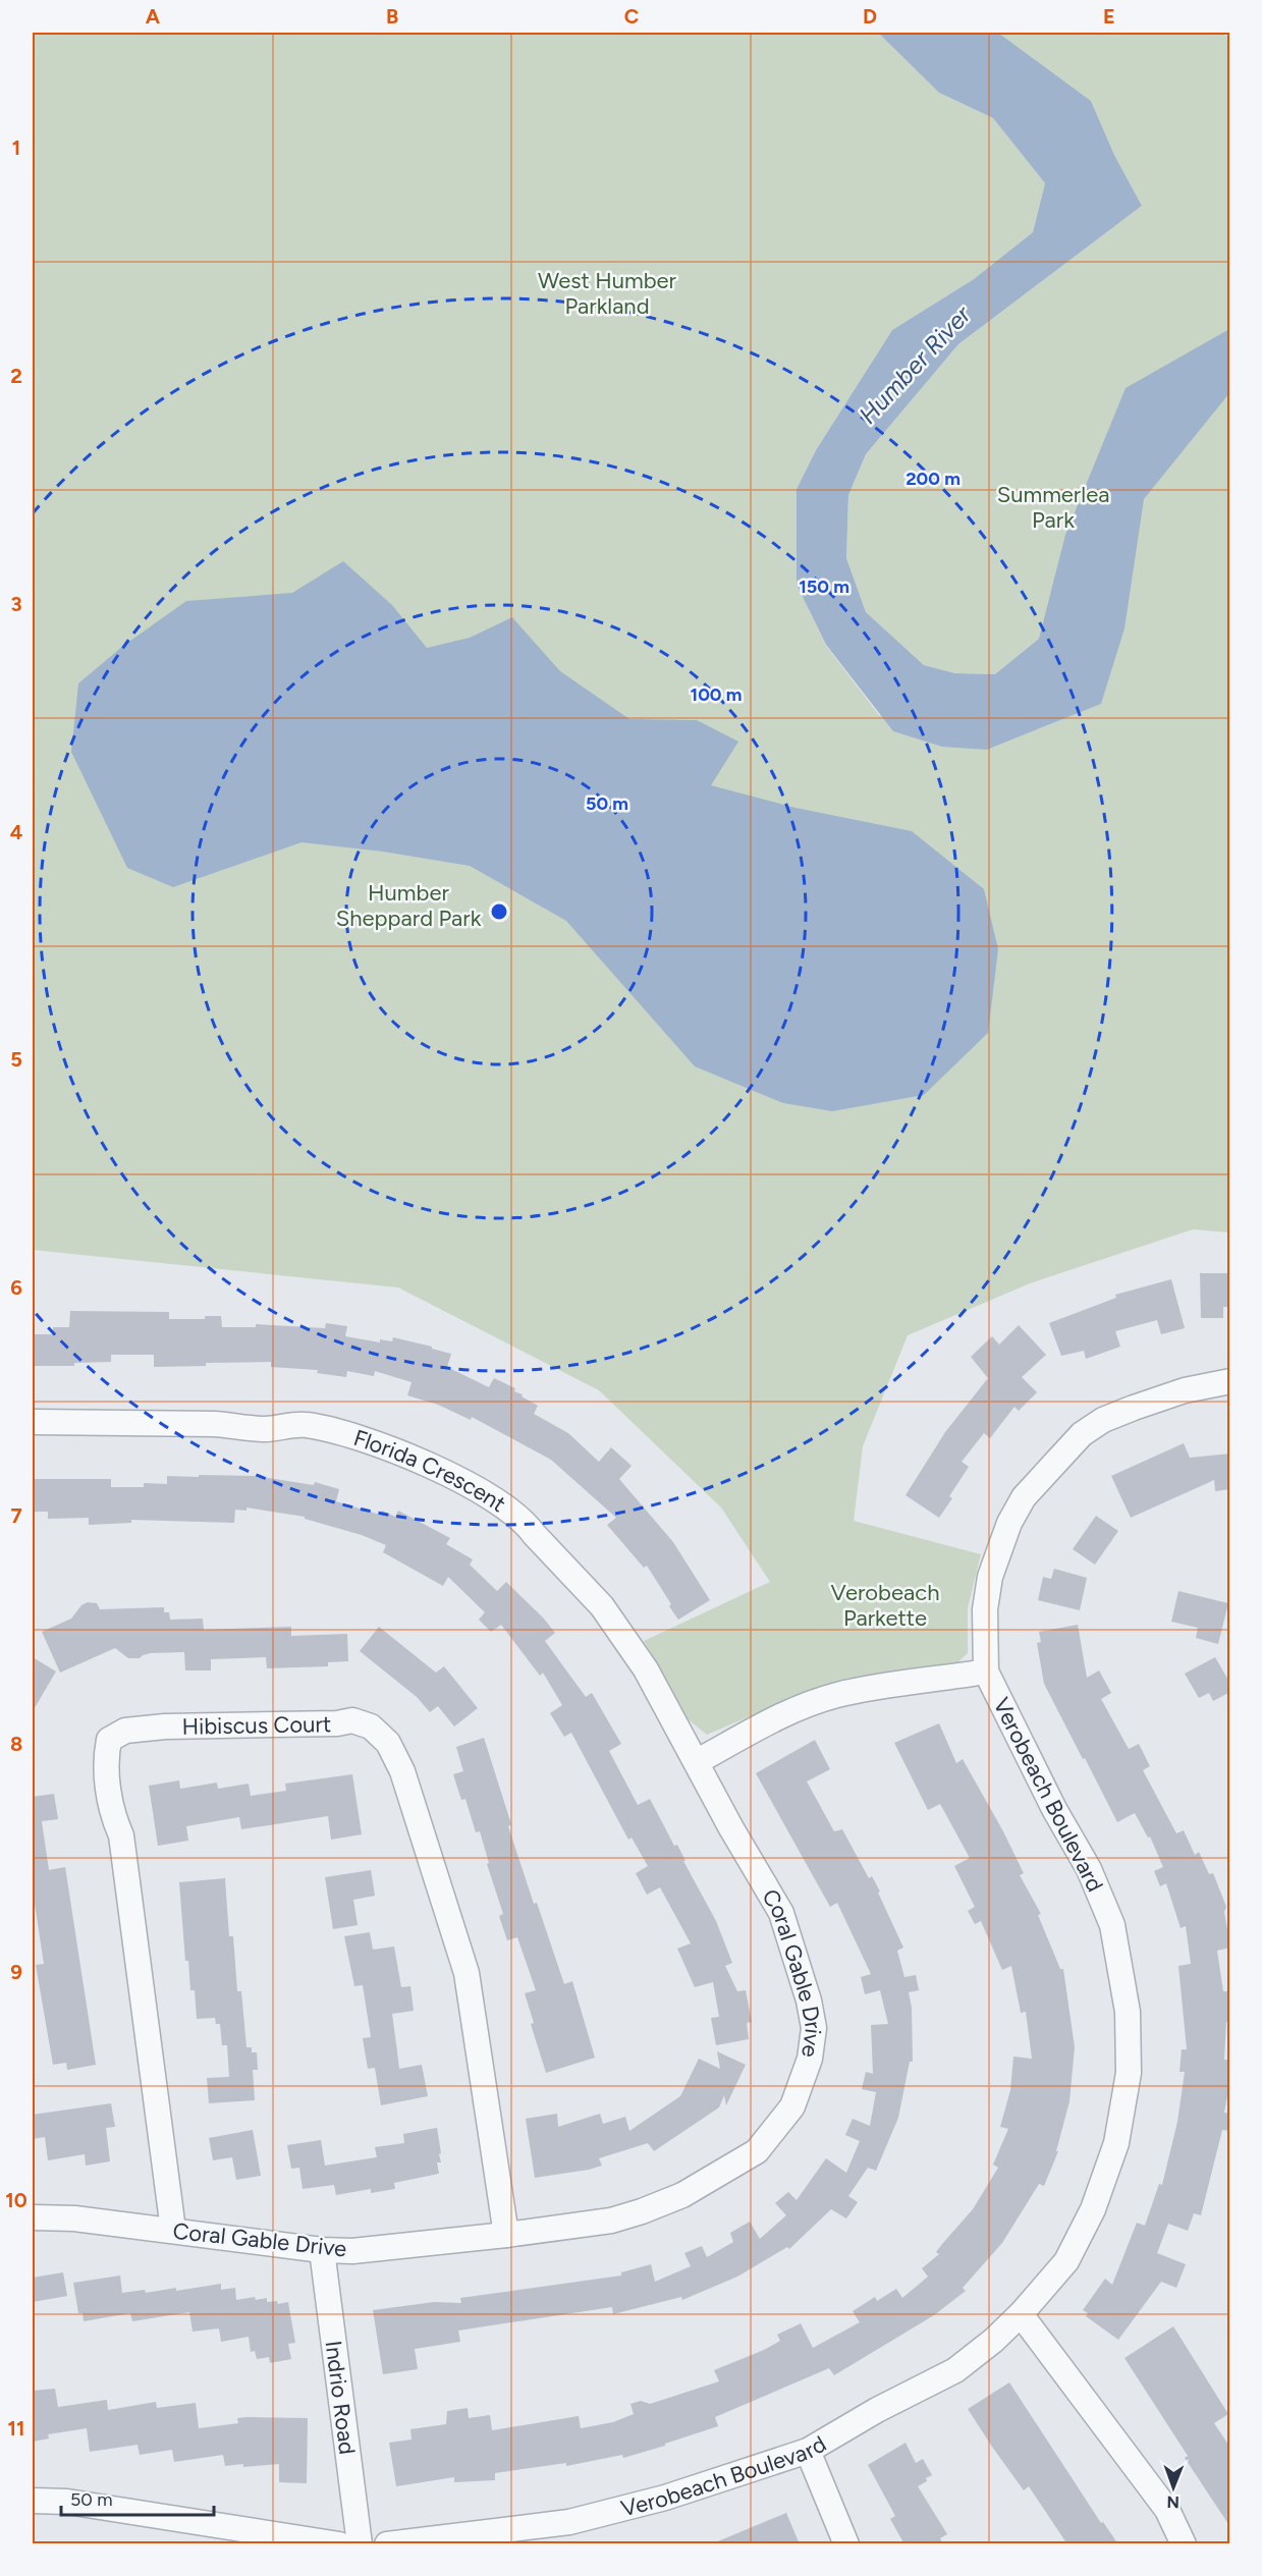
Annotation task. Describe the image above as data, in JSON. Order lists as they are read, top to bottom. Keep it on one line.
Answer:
{"streets":{"street":["Florida Crescent","Hibiscus Court","Verobeach Boulevard","Coral Gable Drive","Indrio Road"]},"crossings":[["Florida Crescent","Coral Gable Drive"],["Hibiscus Court","Coral Gable Drive"],["Coral Gable Drive","Indrio Road"]],"water":["Humber River"],"parks":["West Humber Parkland","Summerlea Park","Humber Sheppard Park","Verobeach Parkette"],"scale_bar":"50 m","north":"bottom","grid":{"columns":["A","B","C","D","E"],"rows":["1","2","3","4","5","6","7","8","9","10","11"]},"rings":["200 m","150 m","100 m","50 m"]}
